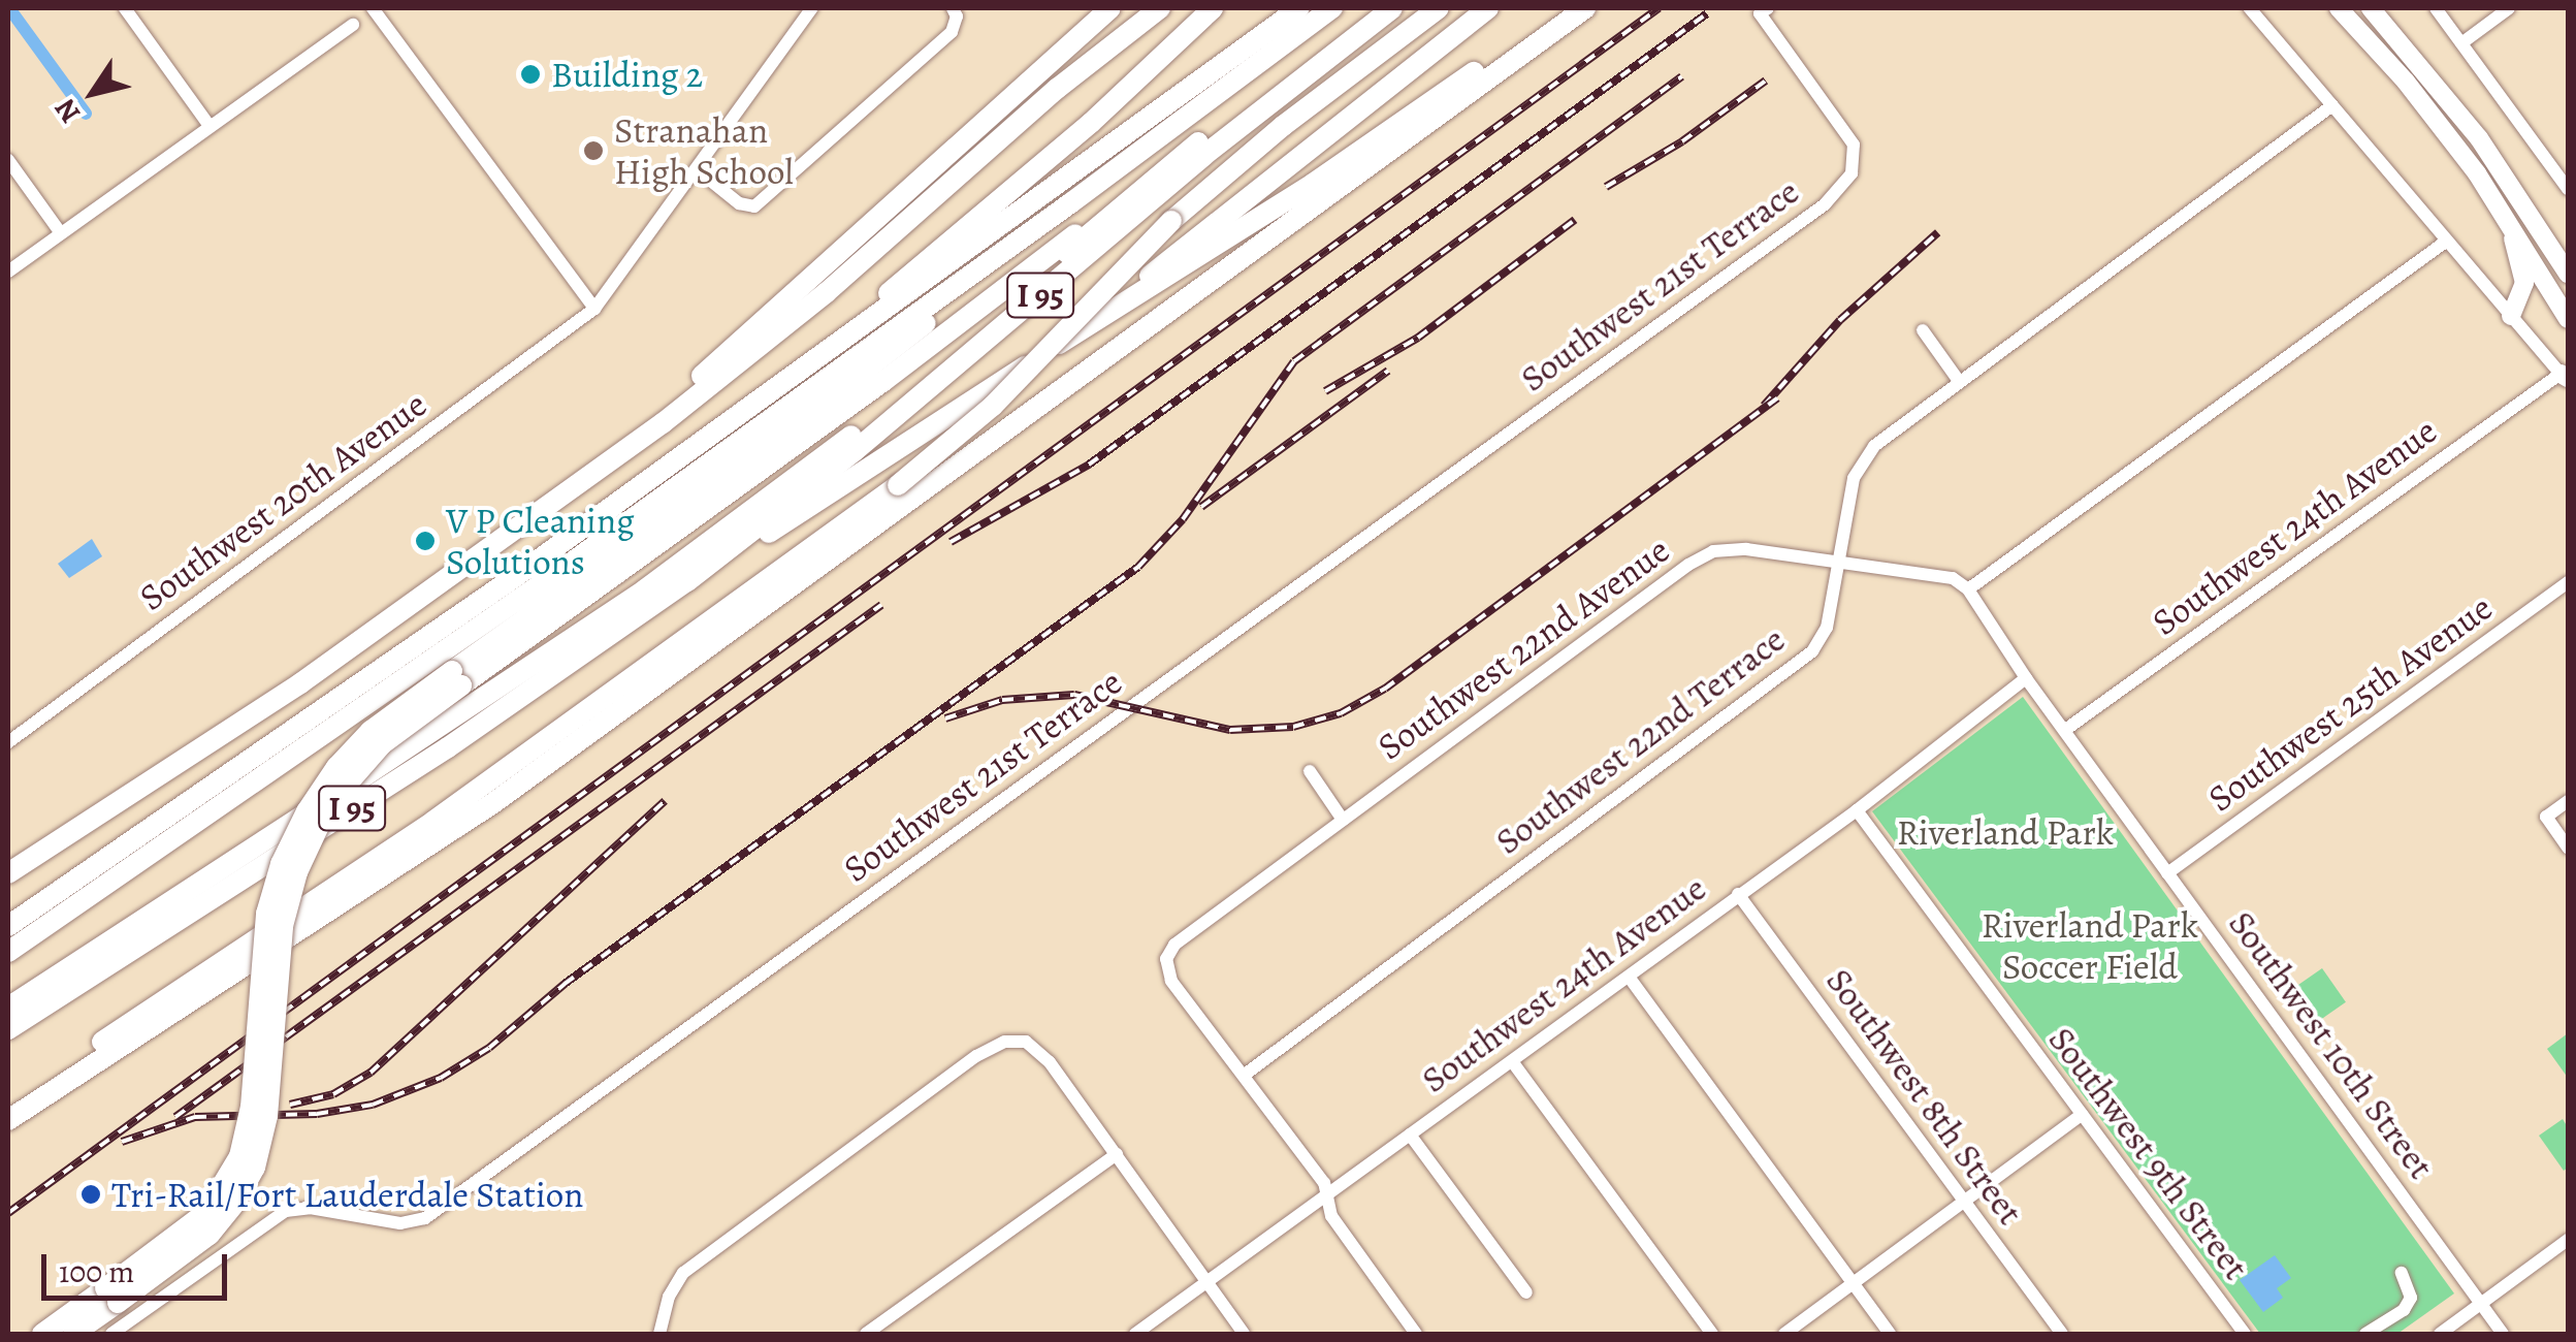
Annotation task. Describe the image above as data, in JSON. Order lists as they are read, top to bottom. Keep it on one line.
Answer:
{"streets":{"highway":["I 95"],"street":["Southwest 21st Terrace","Southwest 20th Avenue","Southwest 24th Avenue","Southwest 22nd Avenue","Southwest 25th Avenue","Southwest 22nd Terrace","Southwest 10th Street","Southwest 8th Street","Southwest 9th Street"]},"crossings":[["Southwest 24th Avenue","Southwest 10th Street"],["Southwest 24th Avenue","Southwest 8th Street"],["Southwest 24th Avenue","Southwest 9th Street"],["Southwest 22nd Avenue","Southwest 22nd Terrace"],["Southwest 25th Avenue","Southwest 10th Street"]],"parks":["Riverland Park","Riverland Park Soccer Field"],"places":["Building 2","Stranahan High School","V P Cleaning Solutions","Tri-Rail/Fort Lauderdale Station"],"scale_bar":"100 m","north":"bottom left"}
